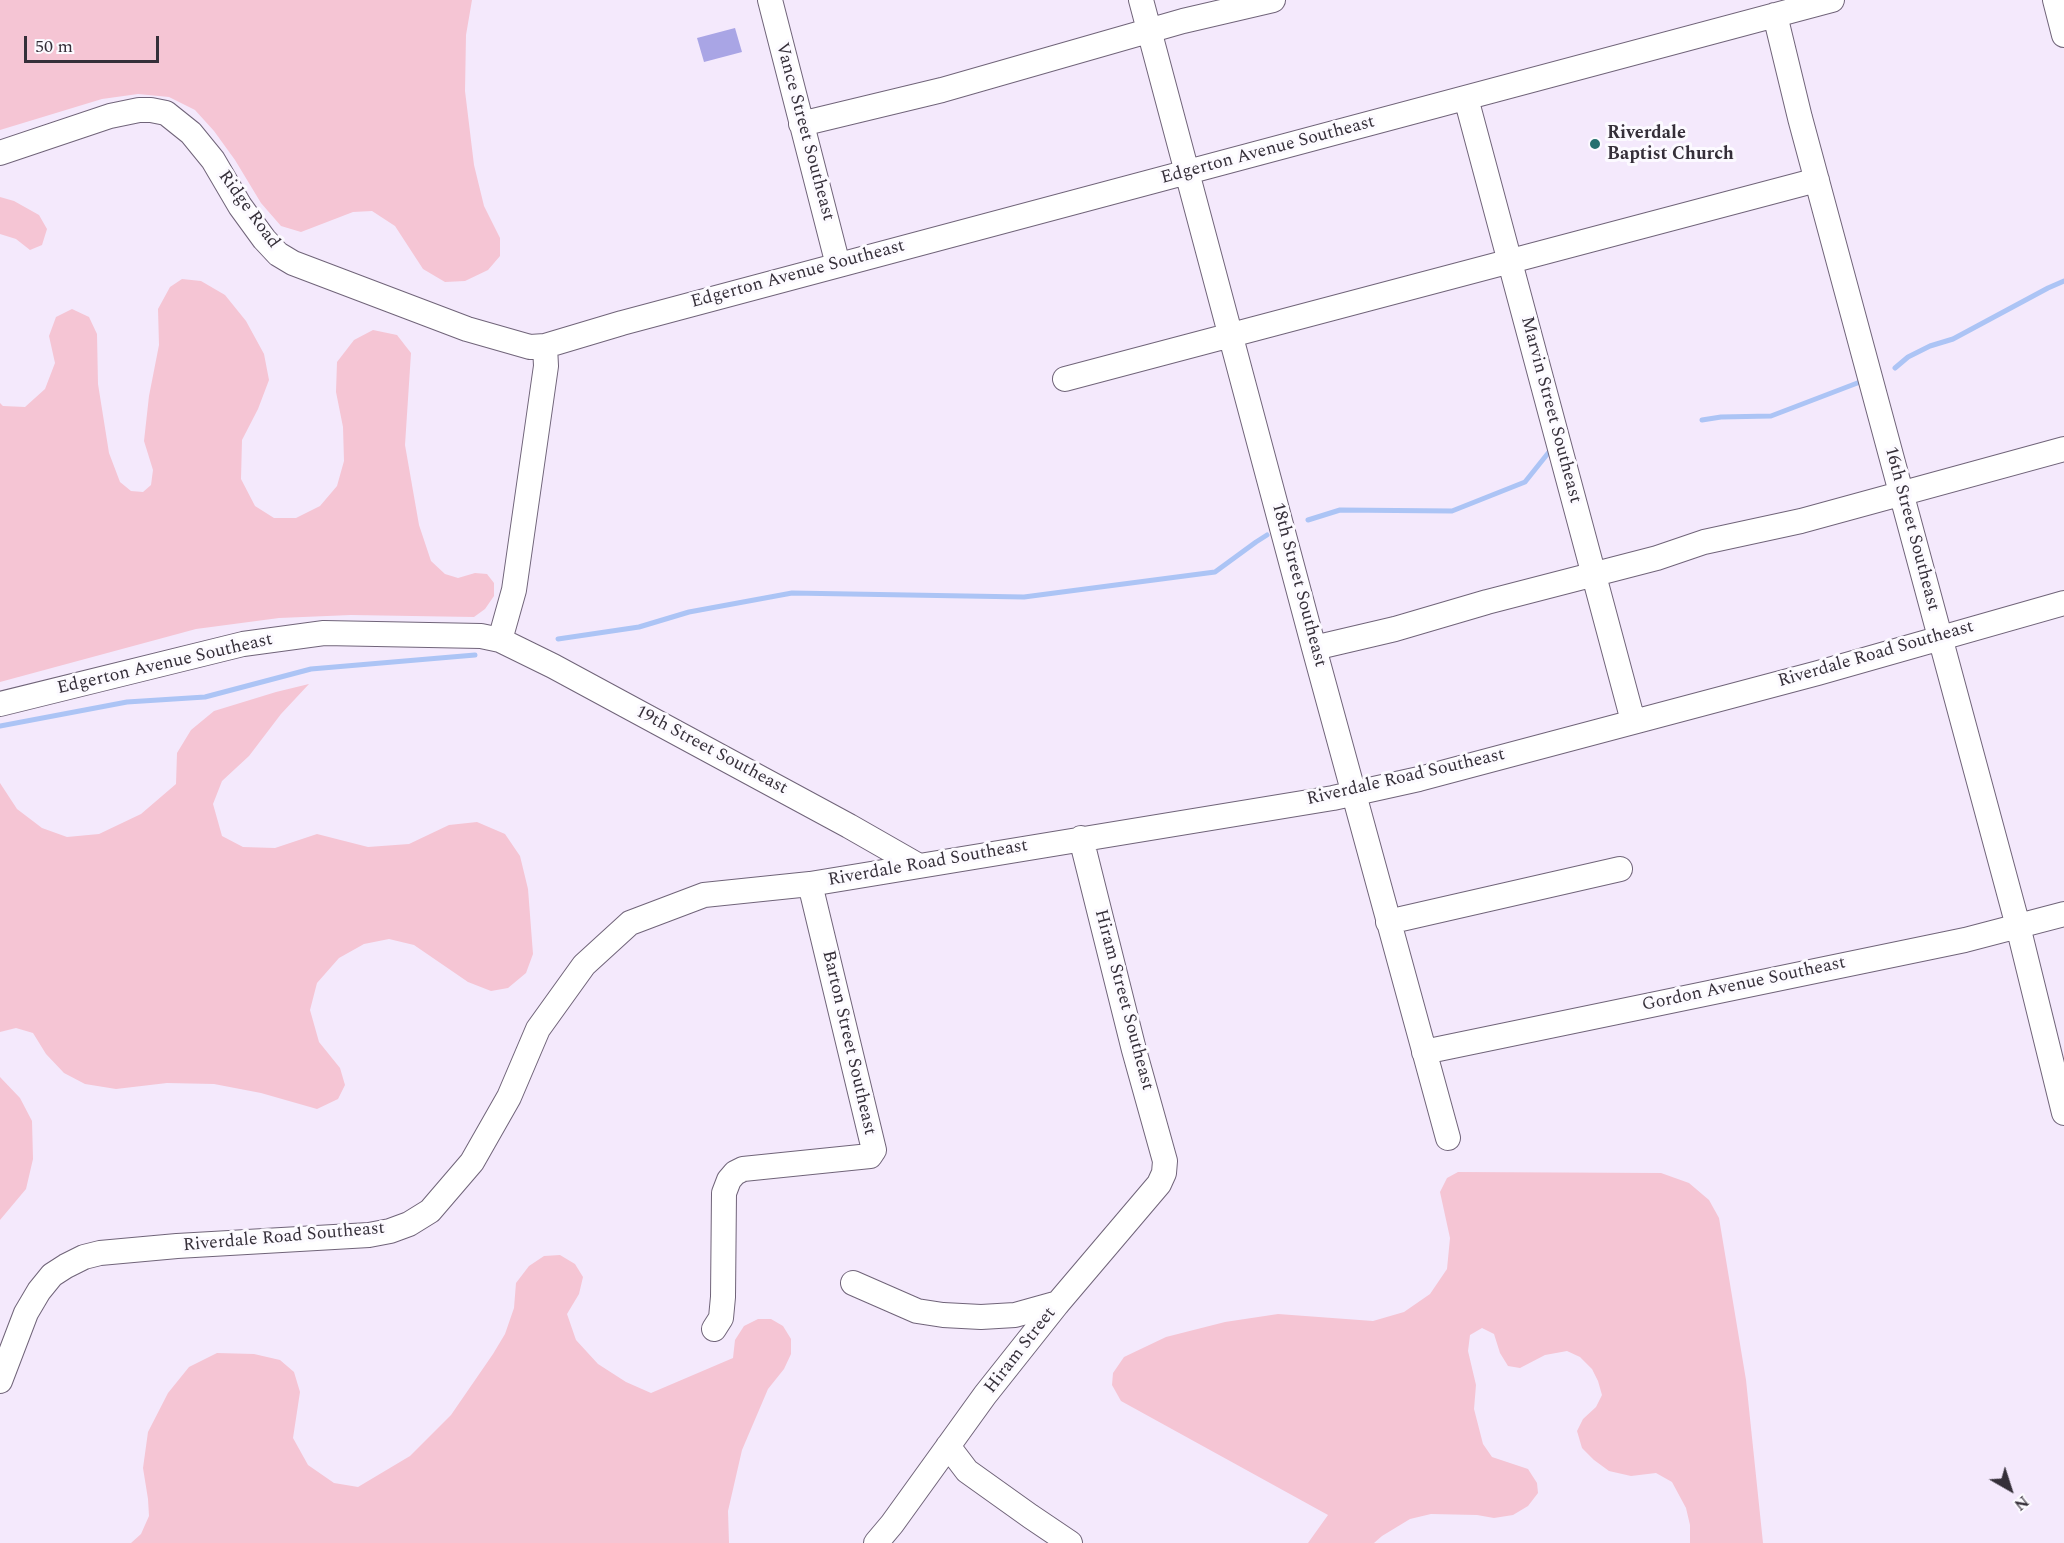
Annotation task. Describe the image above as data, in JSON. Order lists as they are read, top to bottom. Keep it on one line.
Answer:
{"streets":{"street":["Vance Street Southeast","Edgerton Avenue Southeast","Ridge Road","Marvin Street Southeast","16th Street Southeast","18th Street Southeast","Riverdale Road Southeast","19th Street Southeast","Gordon Avenue Southeast","Hiram Street Southeast","Barton Street Southeast","Hiram Street"]},"crossings":[["Vance Street Southeast","Edgerton Avenue Southeast"],["Edgerton Avenue Southeast","Ridge Road"],["Edgerton Avenue Southeast","Marvin Street Southeast"],["Edgerton Avenue Southeast","16th Street Southeast"],["Edgerton Avenue Southeast","18th Street Southeast"],["Edgerton Avenue Southeast","19th Street Southeast"],["Marvin Street Southeast","Riverdale Road Southeast"],["16th Street Southeast","Riverdale Road Southeast"],["16th Street Southeast","Gordon Avenue Southeast"],["18th Street Southeast","Riverdale Road Southeast"],["18th Street Southeast","Gordon Avenue Southeast"],["Riverdale Road Southeast","19th Street Southeast"],["Riverdale Road Southeast","Hiram Street Southeast"],["Riverdale Road Southeast","Barton Street Southeast"],["Hiram Street Southeast","Hiram Street"]],"places":["Riverdale Baptist Church"],"scale_bar":"50 m","north":"bottom right"}
